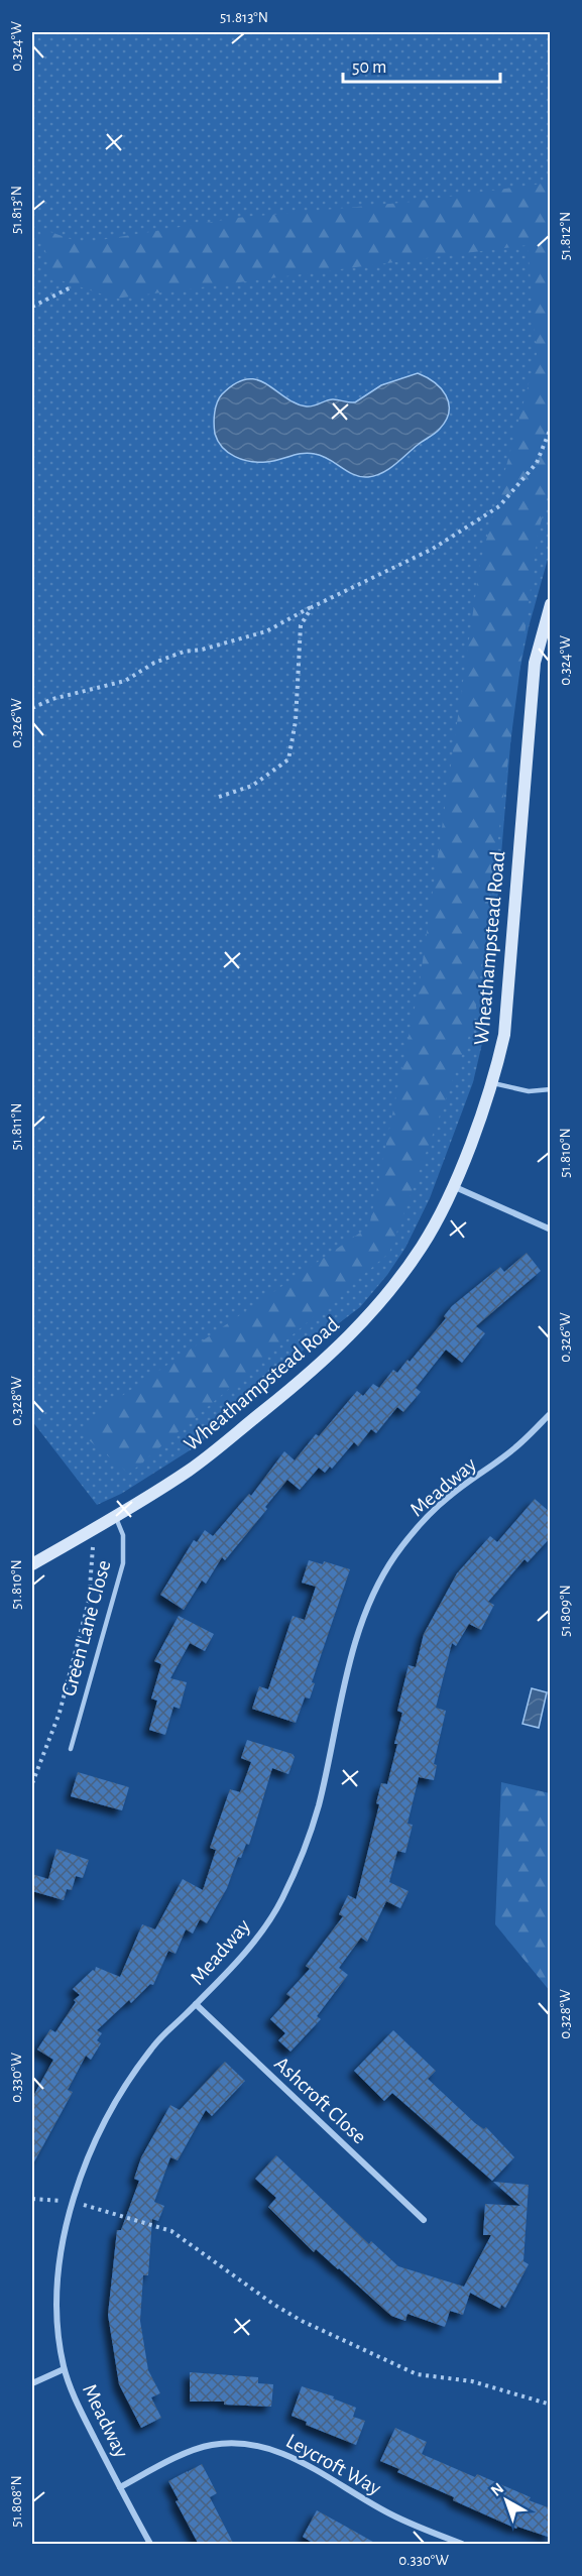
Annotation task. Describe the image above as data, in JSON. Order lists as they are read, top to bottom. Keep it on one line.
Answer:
{"streets":{"street":["Wheathampstead Road","Meadway","Ashcroft Close","Leycroft Way"],"lane":["Green Lane Close"]},"crossings":[["Wheathampstead Road","Green Lane Close"],["Meadway","Ashcroft Close"],["Meadway","Leycroft Way"]],"scale_bar":"50 m","north":"top left","coordinates":["51.813°N","0.324°W","51.812°N","0.326°W","51.811°N","51.810°N","0.328°W","51.809°N","0.330°W","51.808°N"]}
